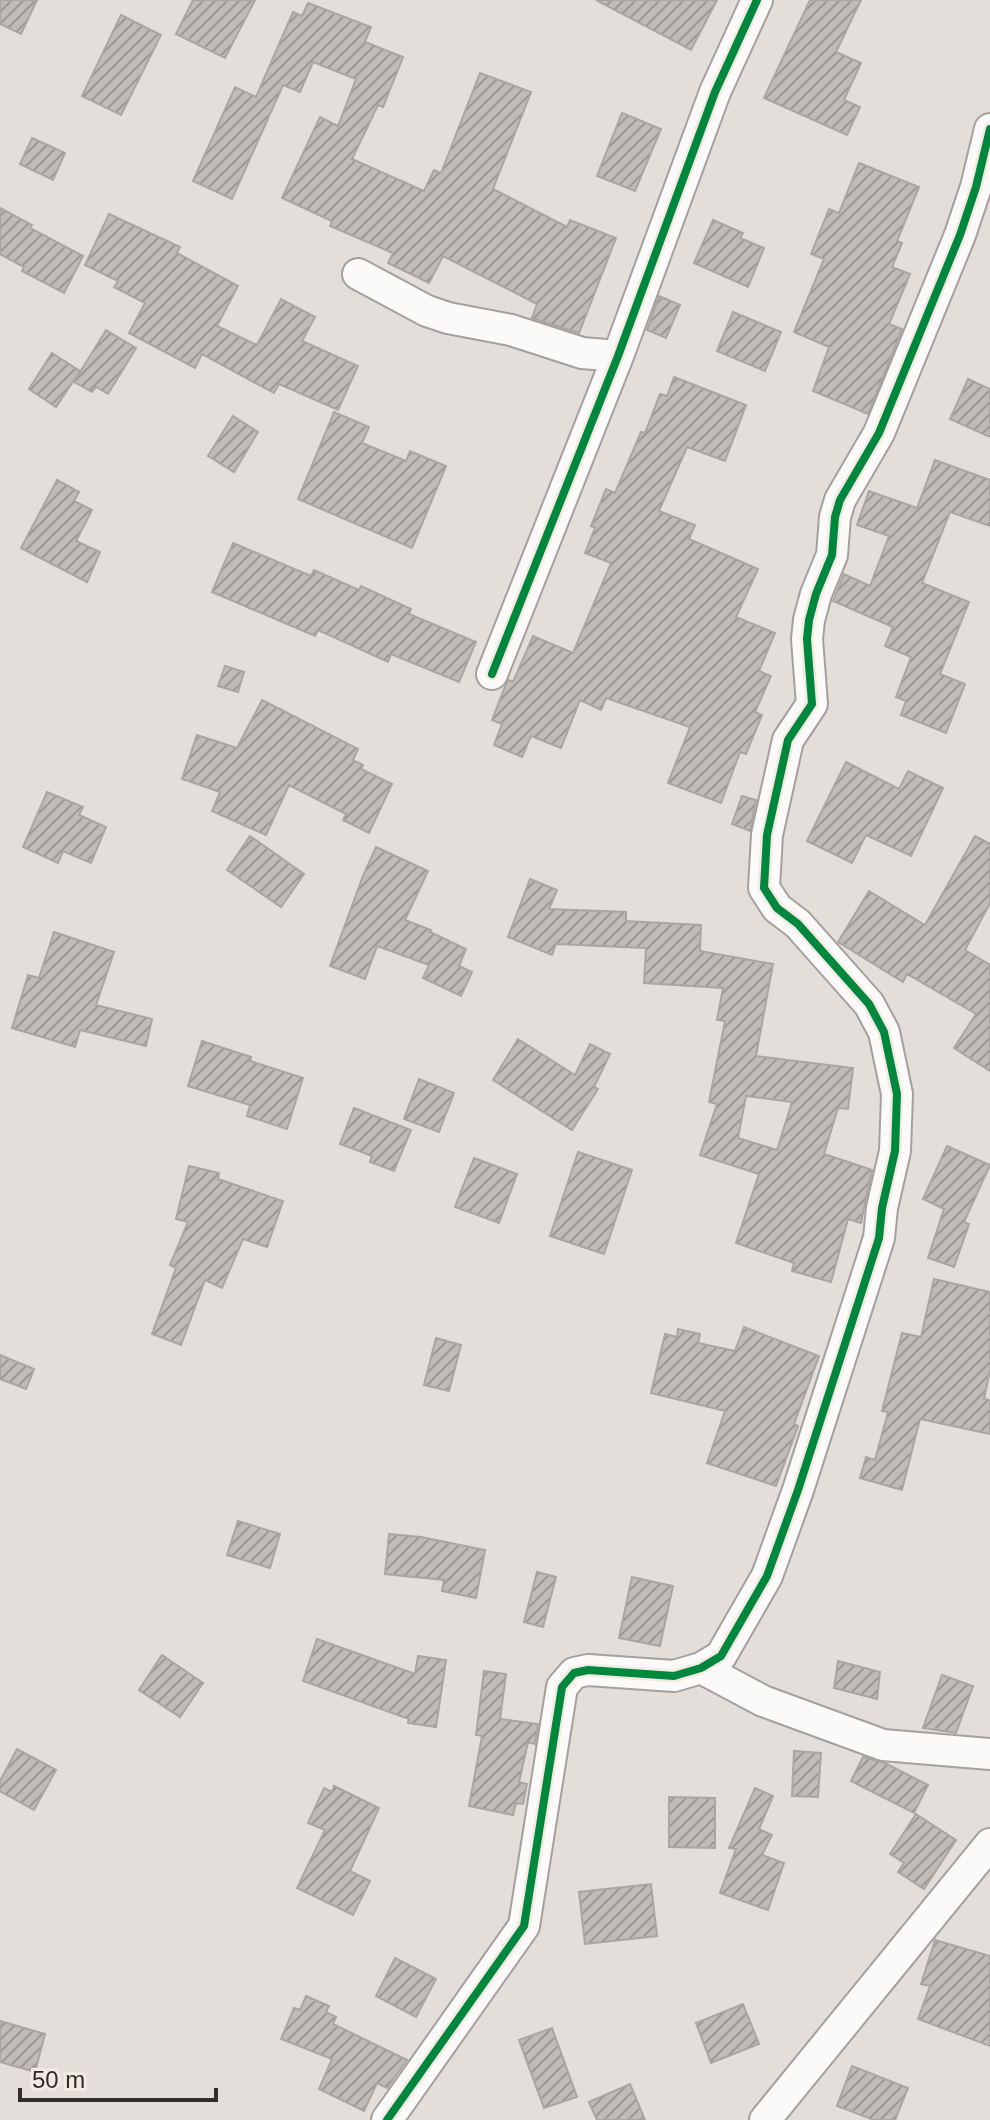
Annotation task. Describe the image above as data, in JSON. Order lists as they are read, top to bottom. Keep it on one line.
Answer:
{"scale_bar":"50 m"}
